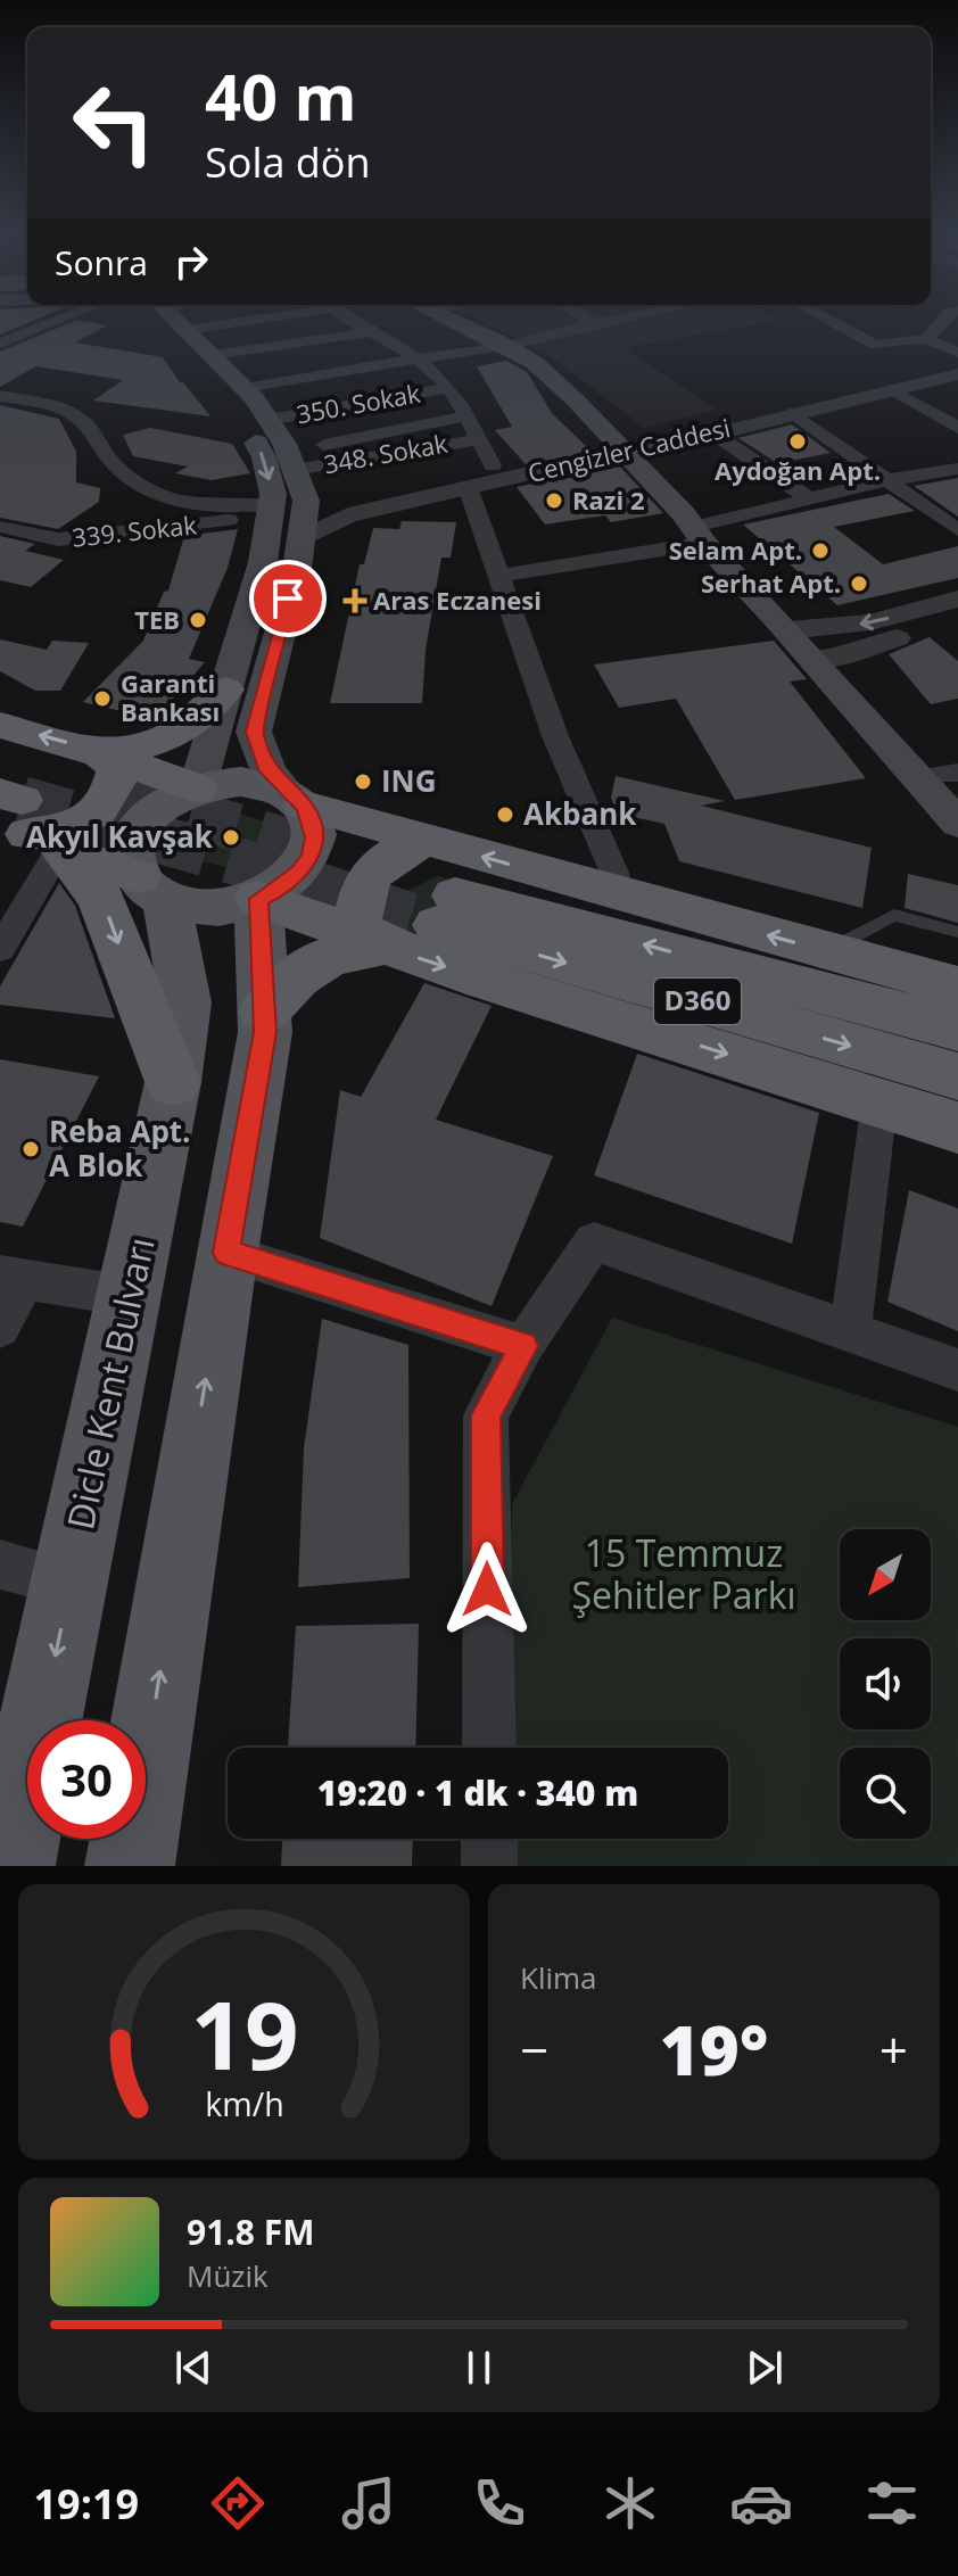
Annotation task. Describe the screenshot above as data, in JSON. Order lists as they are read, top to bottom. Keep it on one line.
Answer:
{"streets":{"highway":["D360"],"main road":["Dicle Kent Bulvarı"],"street":["350. Sokak","Cengizler Caddesi","348. Sokak","339. Sokak"]},"parks":["15 Temmuz Şehitler Parkı"],"places":{"other":["Aydoğan Apt.","Razi 2","Selam Apt.","Serhat Apt.","TEB","Garanti Bankası","ING","Akbank","Akyıl Kavşak","Reba Apt. A Blok"],"health":["Aras Eczanesi"]},"north":"bottom left","page":{"turn":["40 m","Sola dön"],"then":"Sonra","limit":"30","trip":"19:20 · 1 dk · 340 m","tile":"Klima","heat":["−","19°","+"],"song":["91.8 FM","Müzik"],"tabs":"19:19","gauge":["19","km/h"]}}
